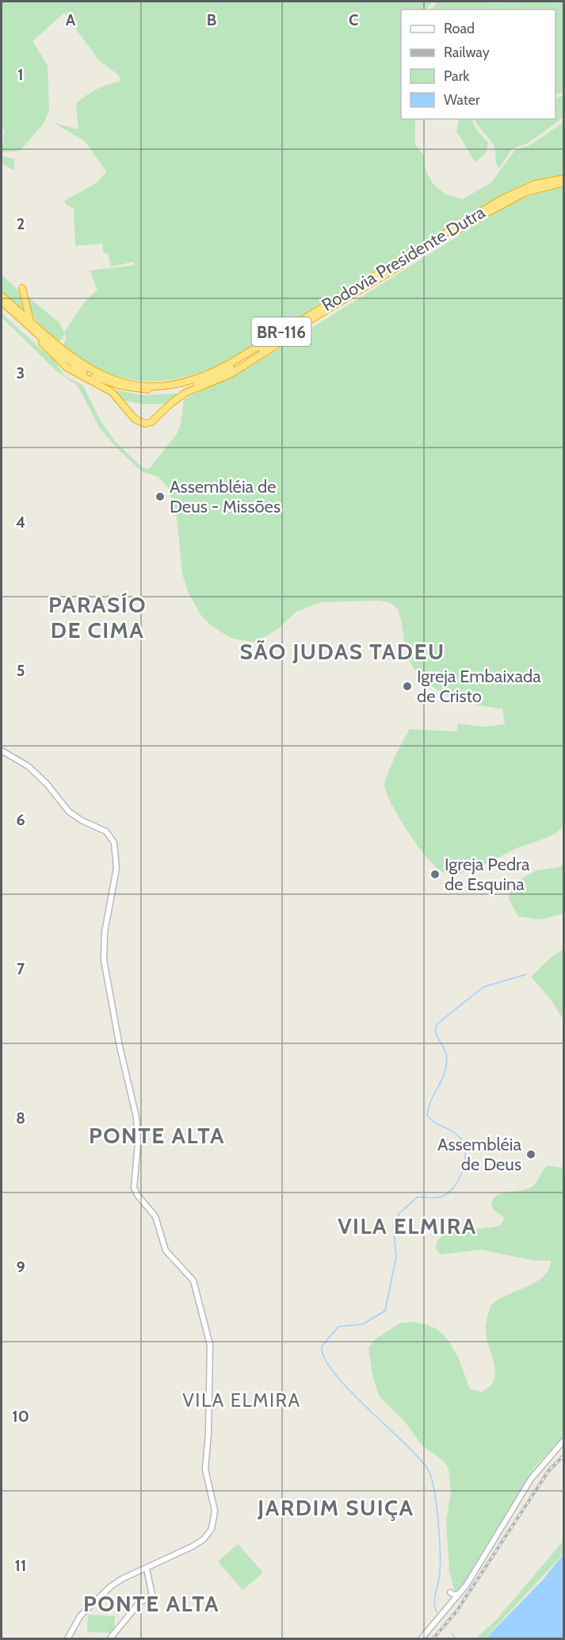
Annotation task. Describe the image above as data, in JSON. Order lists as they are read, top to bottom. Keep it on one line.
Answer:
{"streets":{"highway":["Rodovia Presidente Dutra","BR-116"]},"districts":["PARASÍO DE CIMA","SÃO JUDAS TADEU","PONTE ALTA","VILA ELMIRA","VILA ELMIRA","JARDIM SUIÇA","PONTE ALTA"],"places":["Assembléia de Deus - Missões","Igreja Embaixada de Cristo","Igreja Pedra de Esquina","Assembléia de Deus"],"legend":["Road","Railway","Park","Water"],"grid":{"columns":["A","B","C"],"rows":["1","2","3","4","5","6","7","8","9","10","11"]}}
